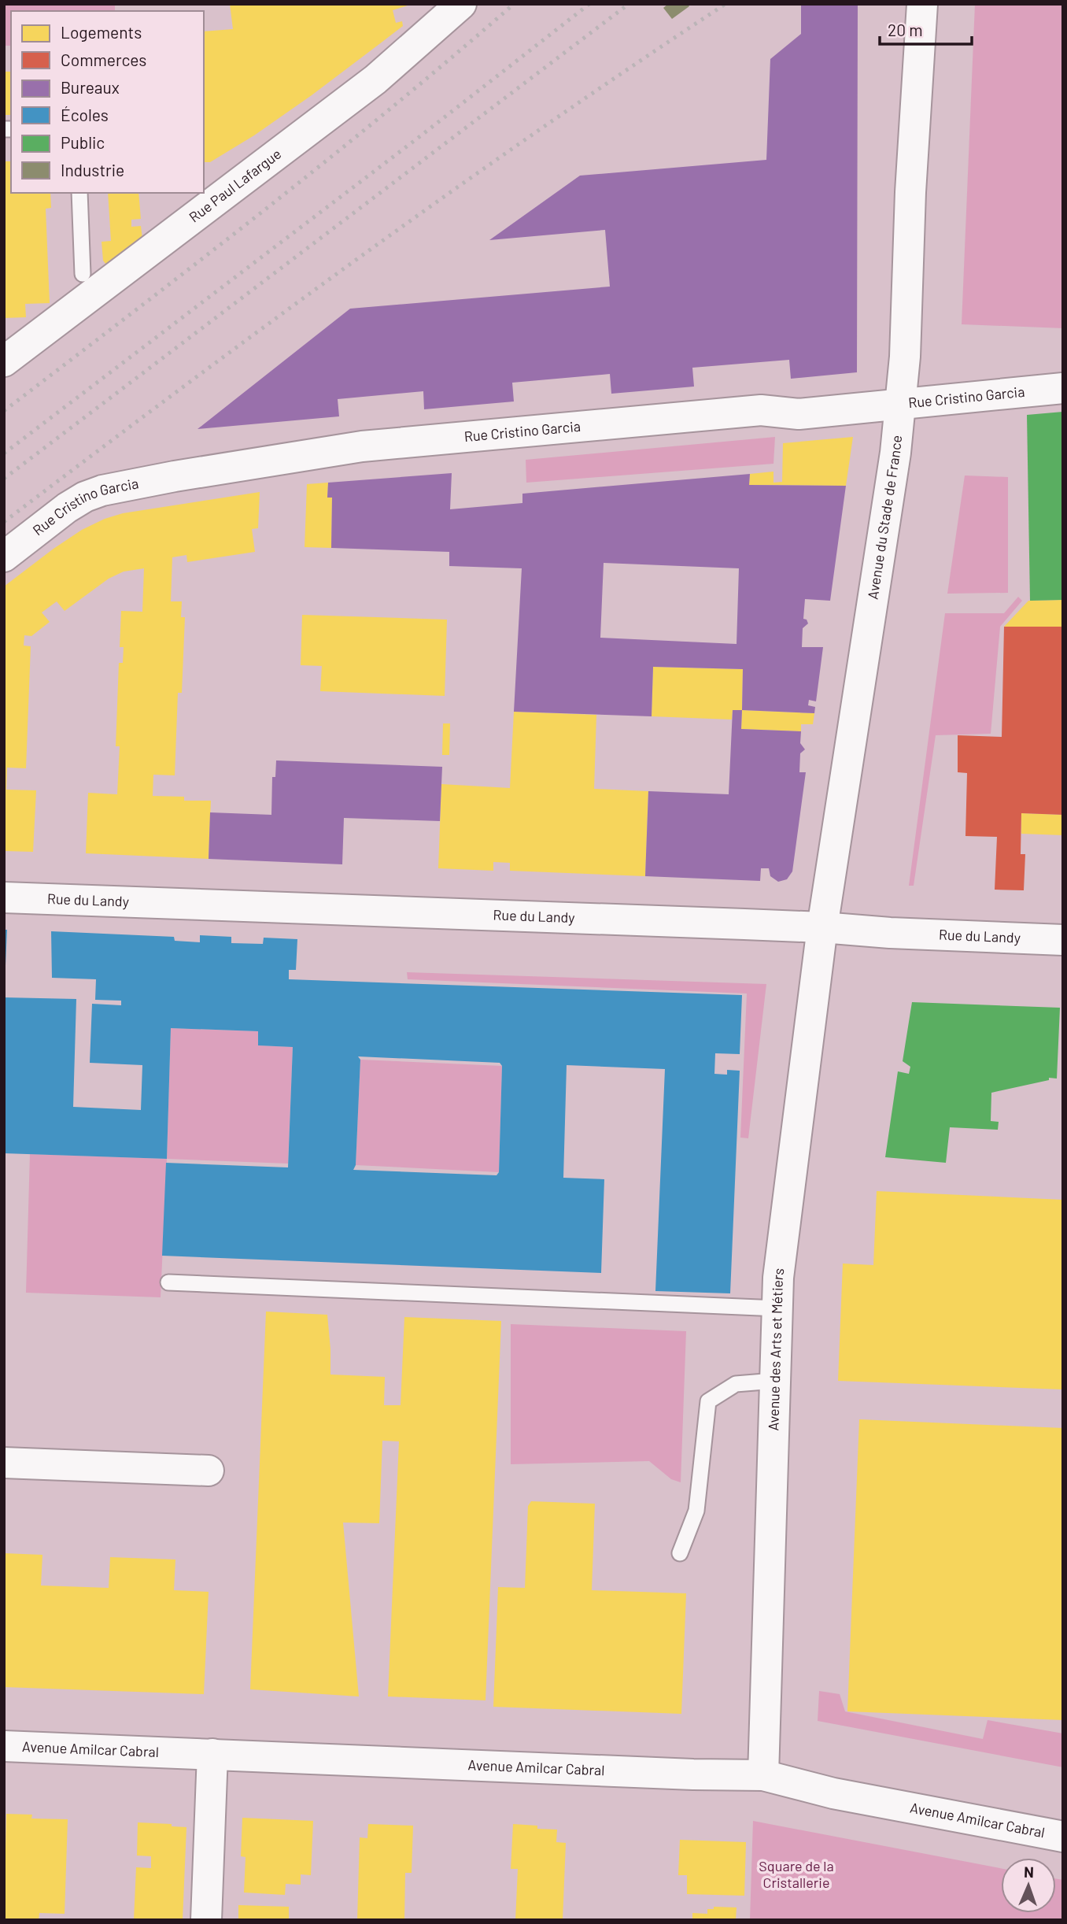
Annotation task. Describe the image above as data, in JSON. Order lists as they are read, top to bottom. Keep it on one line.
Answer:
{"streets":{"street":["Rue Paul Lafargue","Rue Cristino Garcia","Avenue du Stade de France","Rue du Landy","Avenue des Arts et Métiers","Avenue Amilcar Cabral"]},"crossings":[["Rue Cristino Garcia","Avenue du Stade de France"],["Avenue du Stade de France","Rue du Landy"],["Avenue du Stade de France","Avenue des Arts et Métiers"],["Rue du Landy","Avenue des Arts et Métiers"],["Avenue des Arts et Métiers","Avenue Amilcar Cabral"]],"parks":["Square de la Cristallerie"],"legend":["Logements","Commerces","Bureaux","Écoles","Public","Industrie"],"scale_bar":"20 m","north":"top"}
